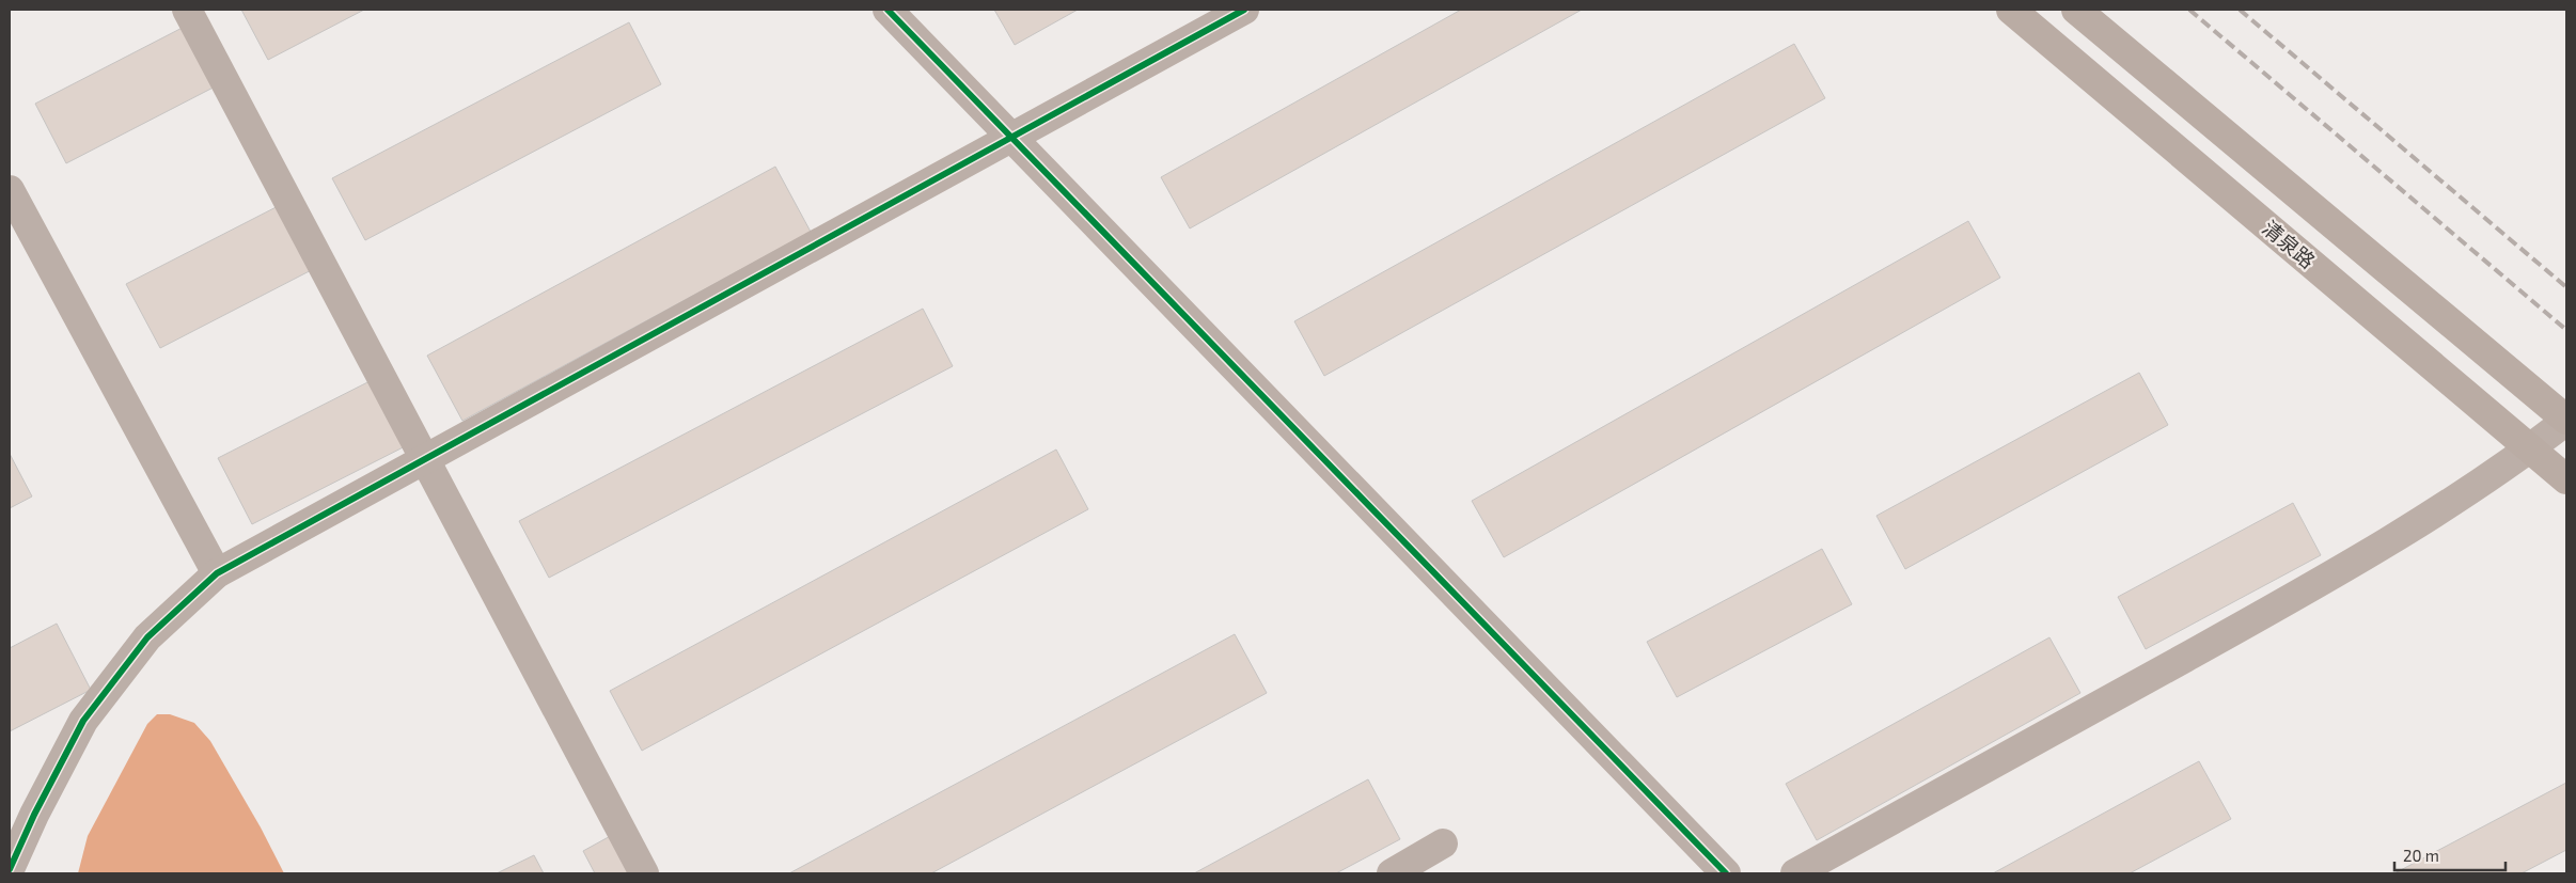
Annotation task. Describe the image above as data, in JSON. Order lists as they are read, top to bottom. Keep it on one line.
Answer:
{"streets":{"street":["清泉路"]},"scale_bar":"20 m"}
